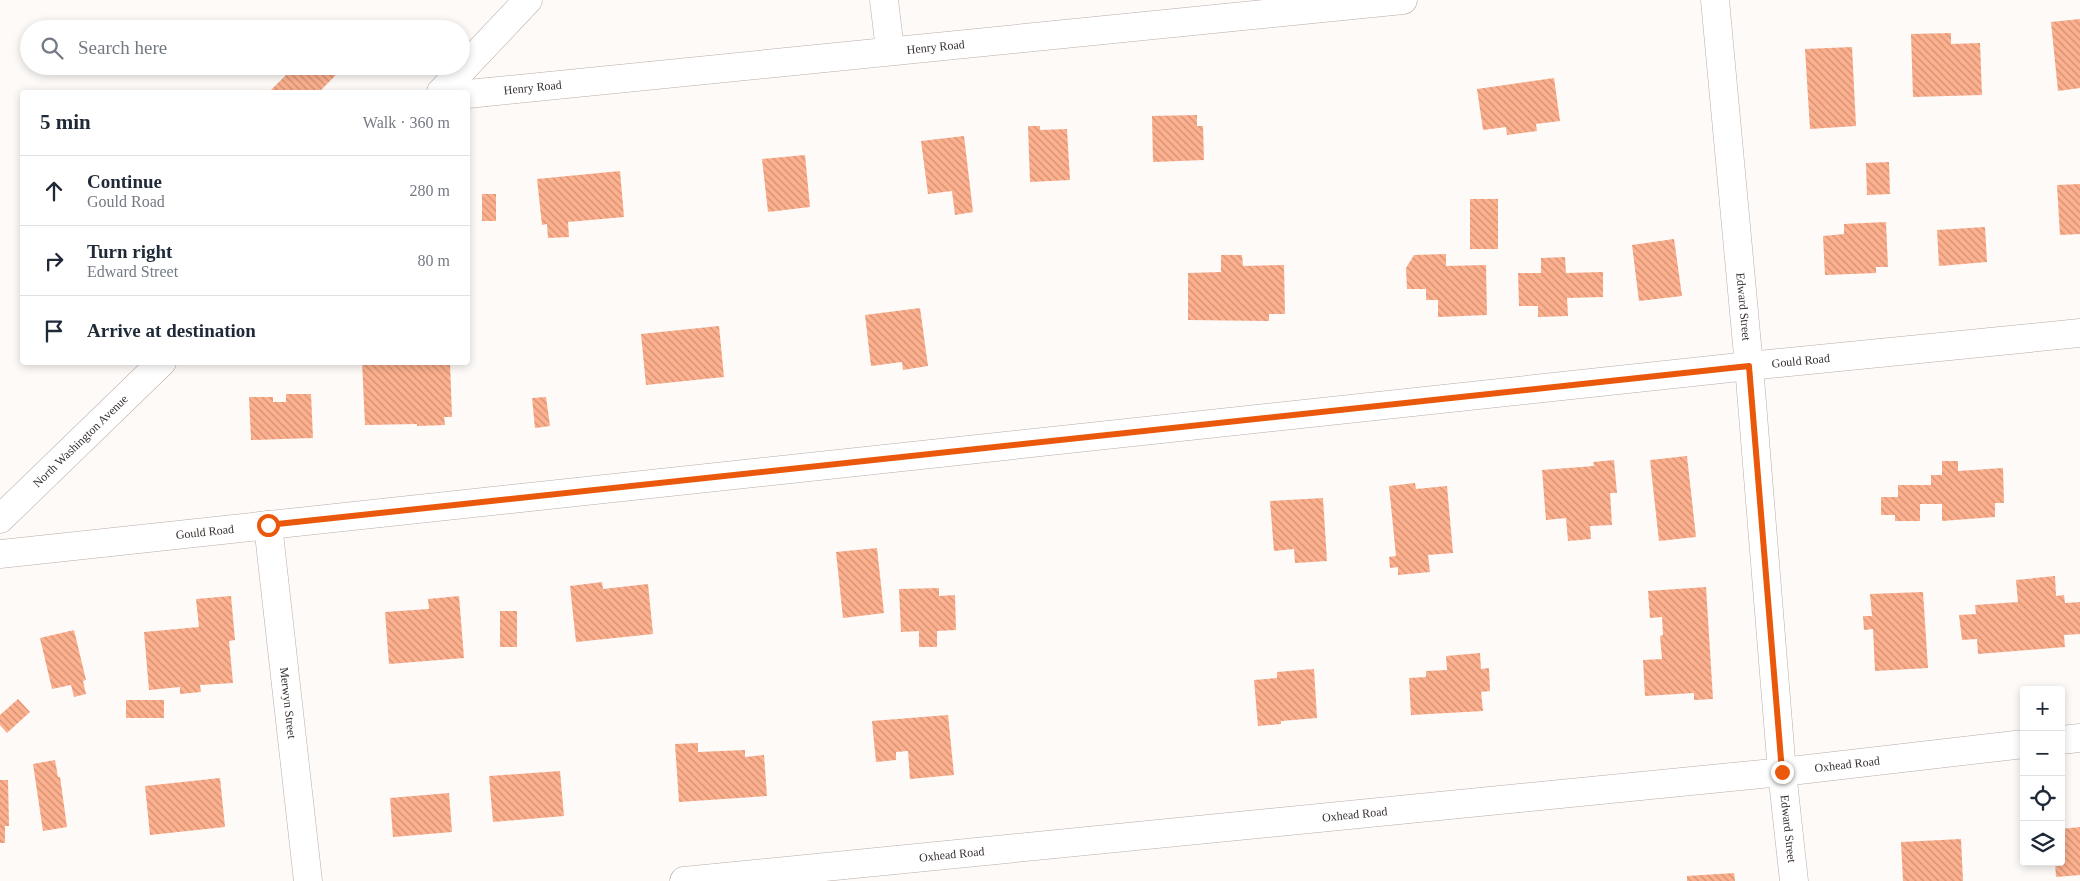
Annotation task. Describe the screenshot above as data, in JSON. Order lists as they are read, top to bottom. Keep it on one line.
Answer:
{"streets":{"street":["Henry Road","Edward Street","Gould Road","North Washington Avenue","Merwyn Street","Oxhead Road"]},"crossings":[["Edward Street","Gould Road"],["Edward Street","Oxhead Road"],["Gould Road","Merwyn Street"]],"page":{"search":"Search here","heading":["5 min","Walk · 360 m"],"list":[["Continue","Gould Road","280 m"],["Turn right","Edward Street","80 m"],"Arrive at destination"],"map_buttons":["+","−"]}}
